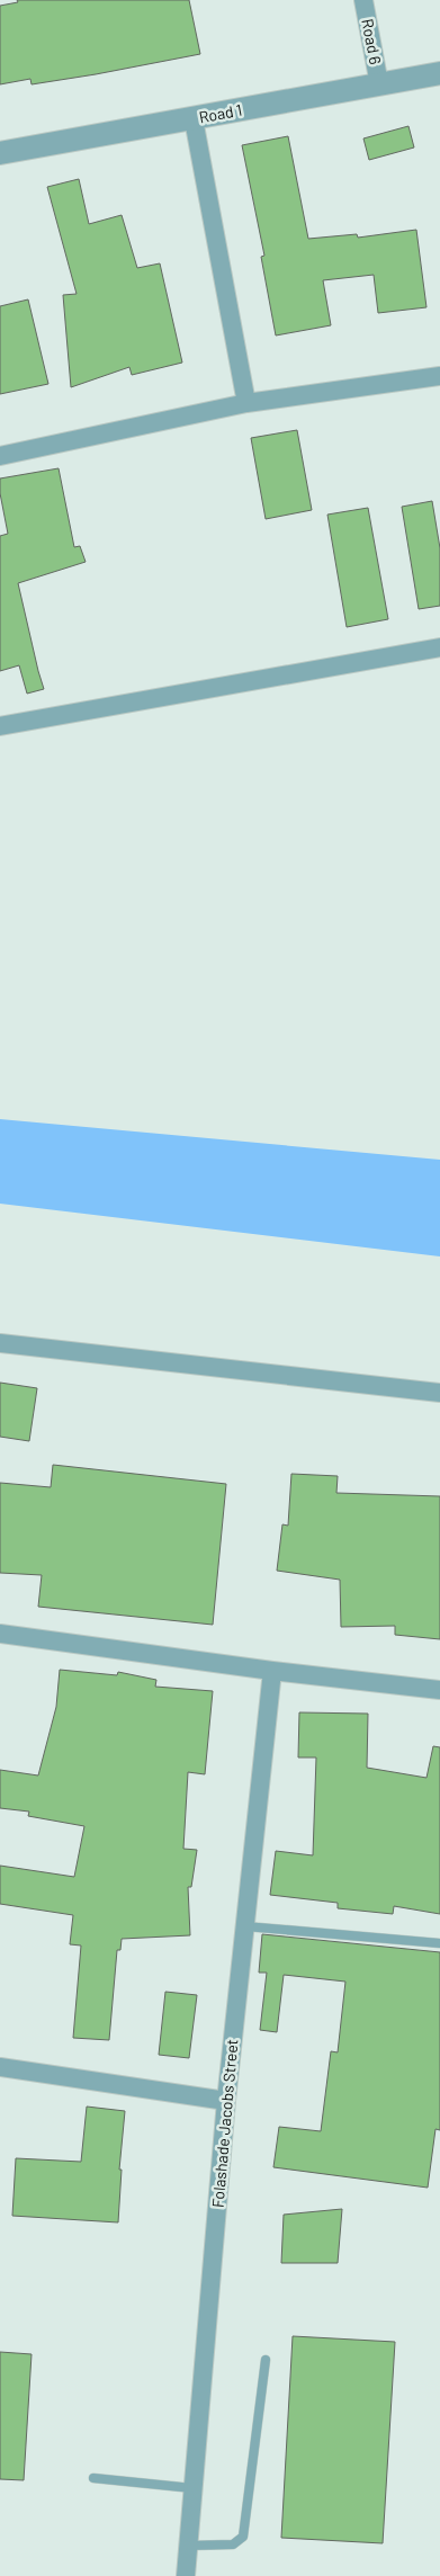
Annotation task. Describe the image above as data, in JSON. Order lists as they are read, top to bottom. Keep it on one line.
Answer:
{"streets":{"street":["Road 6","Road 1","Folashade Jacobs Street"]},"crossings":[["Road 6","Road 1"]]}
